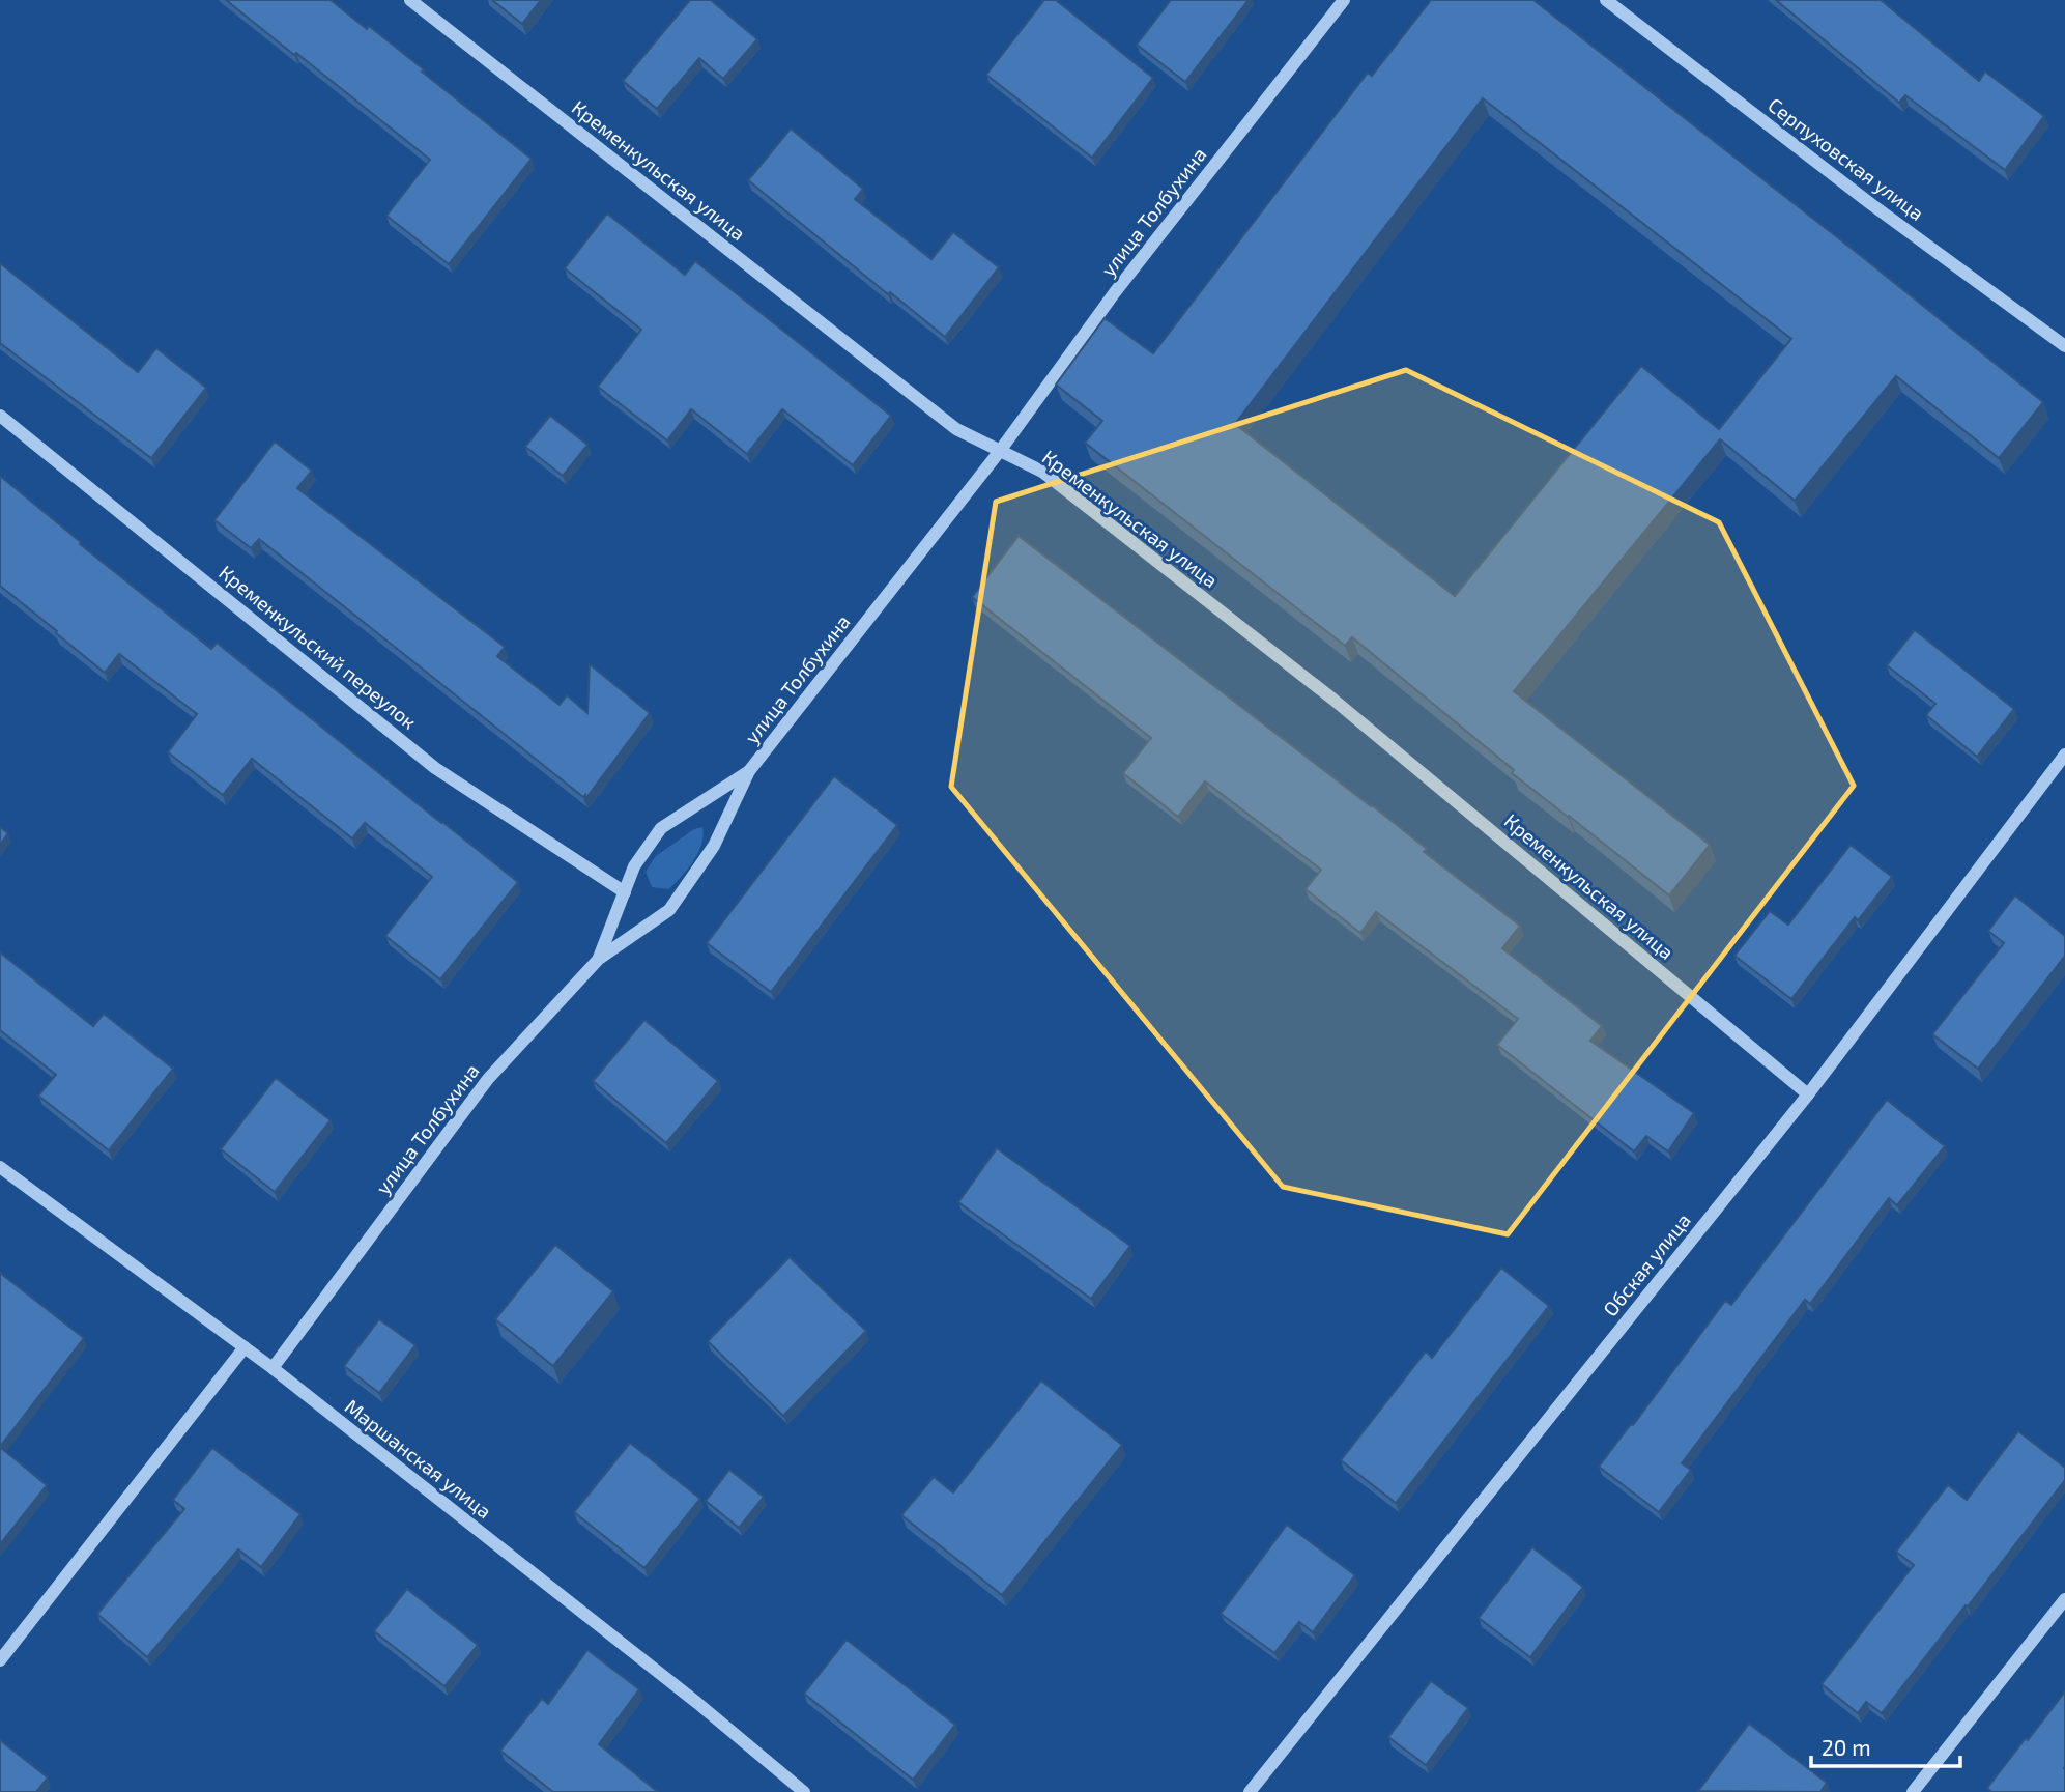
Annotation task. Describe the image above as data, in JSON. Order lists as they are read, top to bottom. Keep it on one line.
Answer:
{"streets":{"street":["Серпуховская улица","Кременкульская улица","улица Толбухина","Кременкульский переулок","Обская улица","Маршанская улица"]},"crossings":[["Кременкульская улица","улица Толбухина"],["Кременкульская улица","Обская улица"],["улица Толбухина","Маршанская улица"]],"scale_bar":"20 m"}
